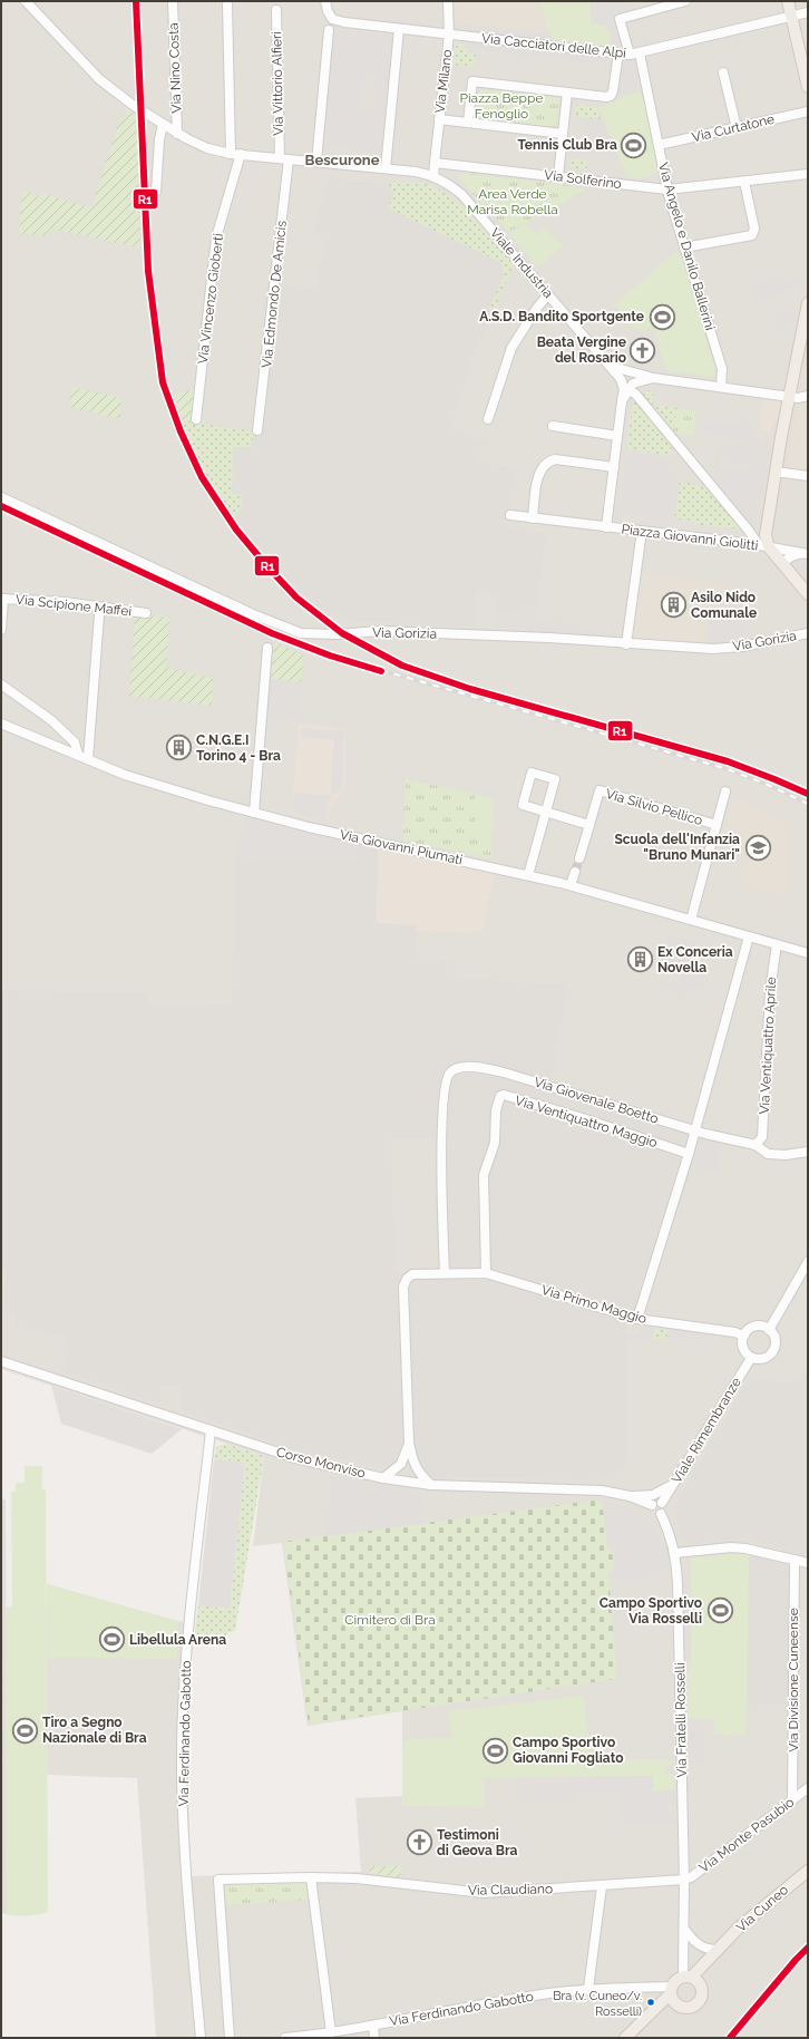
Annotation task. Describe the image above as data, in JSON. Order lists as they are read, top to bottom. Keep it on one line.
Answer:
{"streets":{"main road":["Piazza Giovanni Giolitti","Via Cuneo"],"street":["Via Cacciatori delle Alpi","Via Nino Costa","Via Milano","Via Vittorio Alfieri","Via Curtatone","Via Solferino","Via Angelo e Danilo Ballerini","Viale Industria","Via Edmondo De Amicis","Via Vincenzo Gioberti","Via Scipione Maffei","Via Gorizia","Via Silvio Pellico","Via Giovanni Piumati","Via Ventiquattro Aprile","Via Giovenale Boetto","Via Ventiquattro Maggio","Via Primo Maggio","Viale Rimembranze","Corso Monviso","Via Divisione Cuneense","Via Fratelli Rosselli","Via Ferdinando Gabotto","Via Monte Pasubio","Via Claudiano"]},"crossings":[["Via Cacciatori delle Alpi","Via Milano"],["Via Cacciatori delle Alpi","Via Angelo e Danilo Ballerini"],["Via Nino Costa","Viale Industria"],["Via Milano","Via Solferino"],["Via Vittorio Alfieri","Viale Industria"],["Via Vittorio Alfieri","Via Edmondo De Amicis"],["Via Curtatone","Via Angelo e Danilo Ballerini"],["Via Solferino","Via Angelo e Danilo Ballerini"],["Via Angelo e Danilo Ballerini","Piazza Giovanni Giolitti"],["Viale Industria","Via Edmondo De Amicis"],["Viale Industria","Via Vincenzo Gioberti"],["Viale Industria","Piazza Giovanni Giolitti"],["Via Silvio Pellico","Via Giovanni Piumati"],["Via Giovanni Piumati","Via Ventiquattro Aprile"],["Via Ventiquattro Aprile","Via Giovenale Boetto"],["Via Giovenale Boetto","Via Primo Maggio"],["Via Ventiquattro Maggio","Via Primo Maggio"],["Via Primo Maggio","Viale Rimembranze"],["Via Primo Maggio","Corso Monviso"],["Viale Rimembranze","Corso Monviso"],["Viale Rimembranze","Via Fratelli Rosselli"],["Corso Monviso","Via Fratelli Rosselli"],["Corso Monviso","Via Ferdinando Gabotto"],["Via Divisione Cuneense","Via Monte Pasubio"],["Via Fratelli Rosselli","Via Ferdinando Gabotto"],["Via Fratelli Rosselli","Via Monte Pasubio"],["Via Fratelli Rosselli","Via Claudiano"],["Via Fratelli Rosselli","Via Cuneo"],["Via Ferdinando Gabotto","Via Cuneo"],["Via Monte Pasubio","Via Claudiano"]],"districts":["Bescurone"],"parks":["Piazza Beppe Fenoglio","Area Verde Marisa Robella","Cimitero di Bra"],"places":{"sports":["Tennis Club Bra","A.S.D. Bandito Sportgente","Campo Sportivo Via Rosselli","Libellula Arena","Tiro a Segno Nazionale di Bra","Campo Sportivo Giovanni Fogliato"],"church":["Beata Vergine del Rosario","Testimoni di Geova Bra"],"building":["Asilo Nido Comunale","C.N.G.E.I Torino 4 - Bra","Ex Conceria Novella"],"school or university":["Scuola dell'Infanzia \"Bruno Munari\""],"other":["Bra (v. Cuneo/v. Rosselli)"]},"lines":["transit line R1"]}
